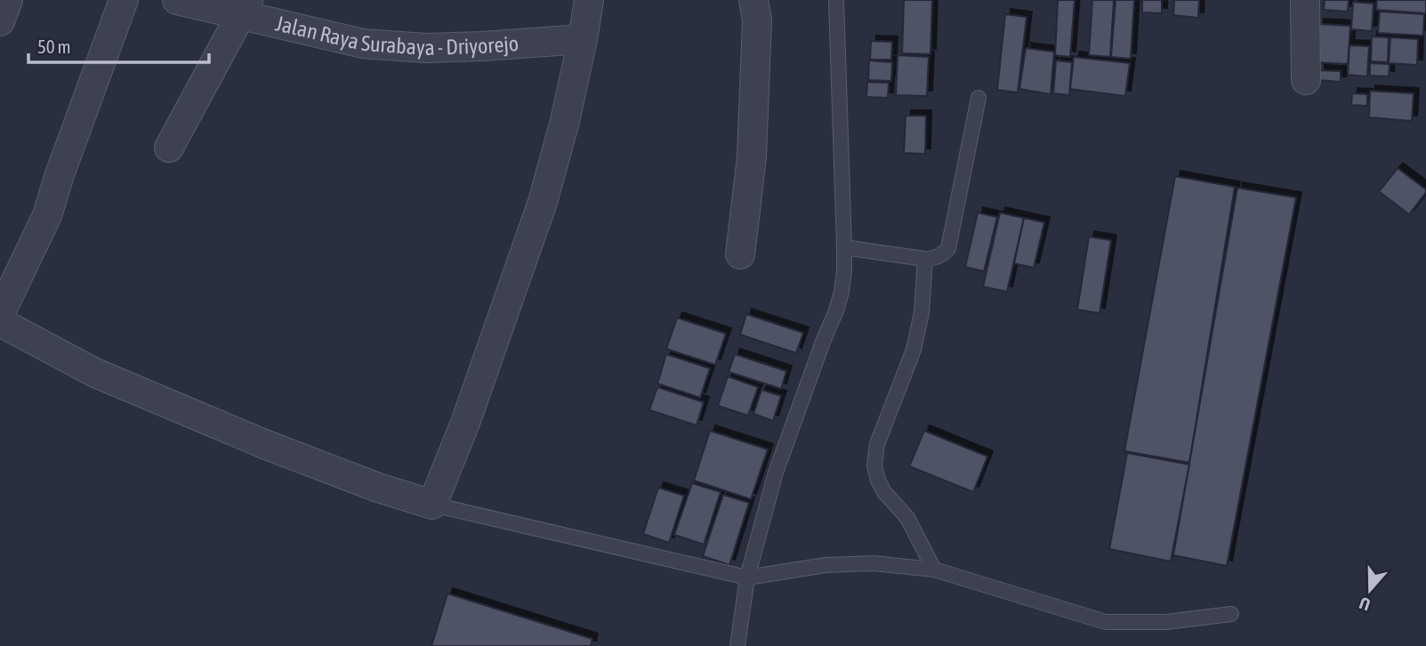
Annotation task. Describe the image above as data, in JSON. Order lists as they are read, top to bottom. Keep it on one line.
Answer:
{"streets":{"street":["Jalan Raya Surabaya - Driyorejo"]},"scale_bar":"50 m","north":"bottom"}
